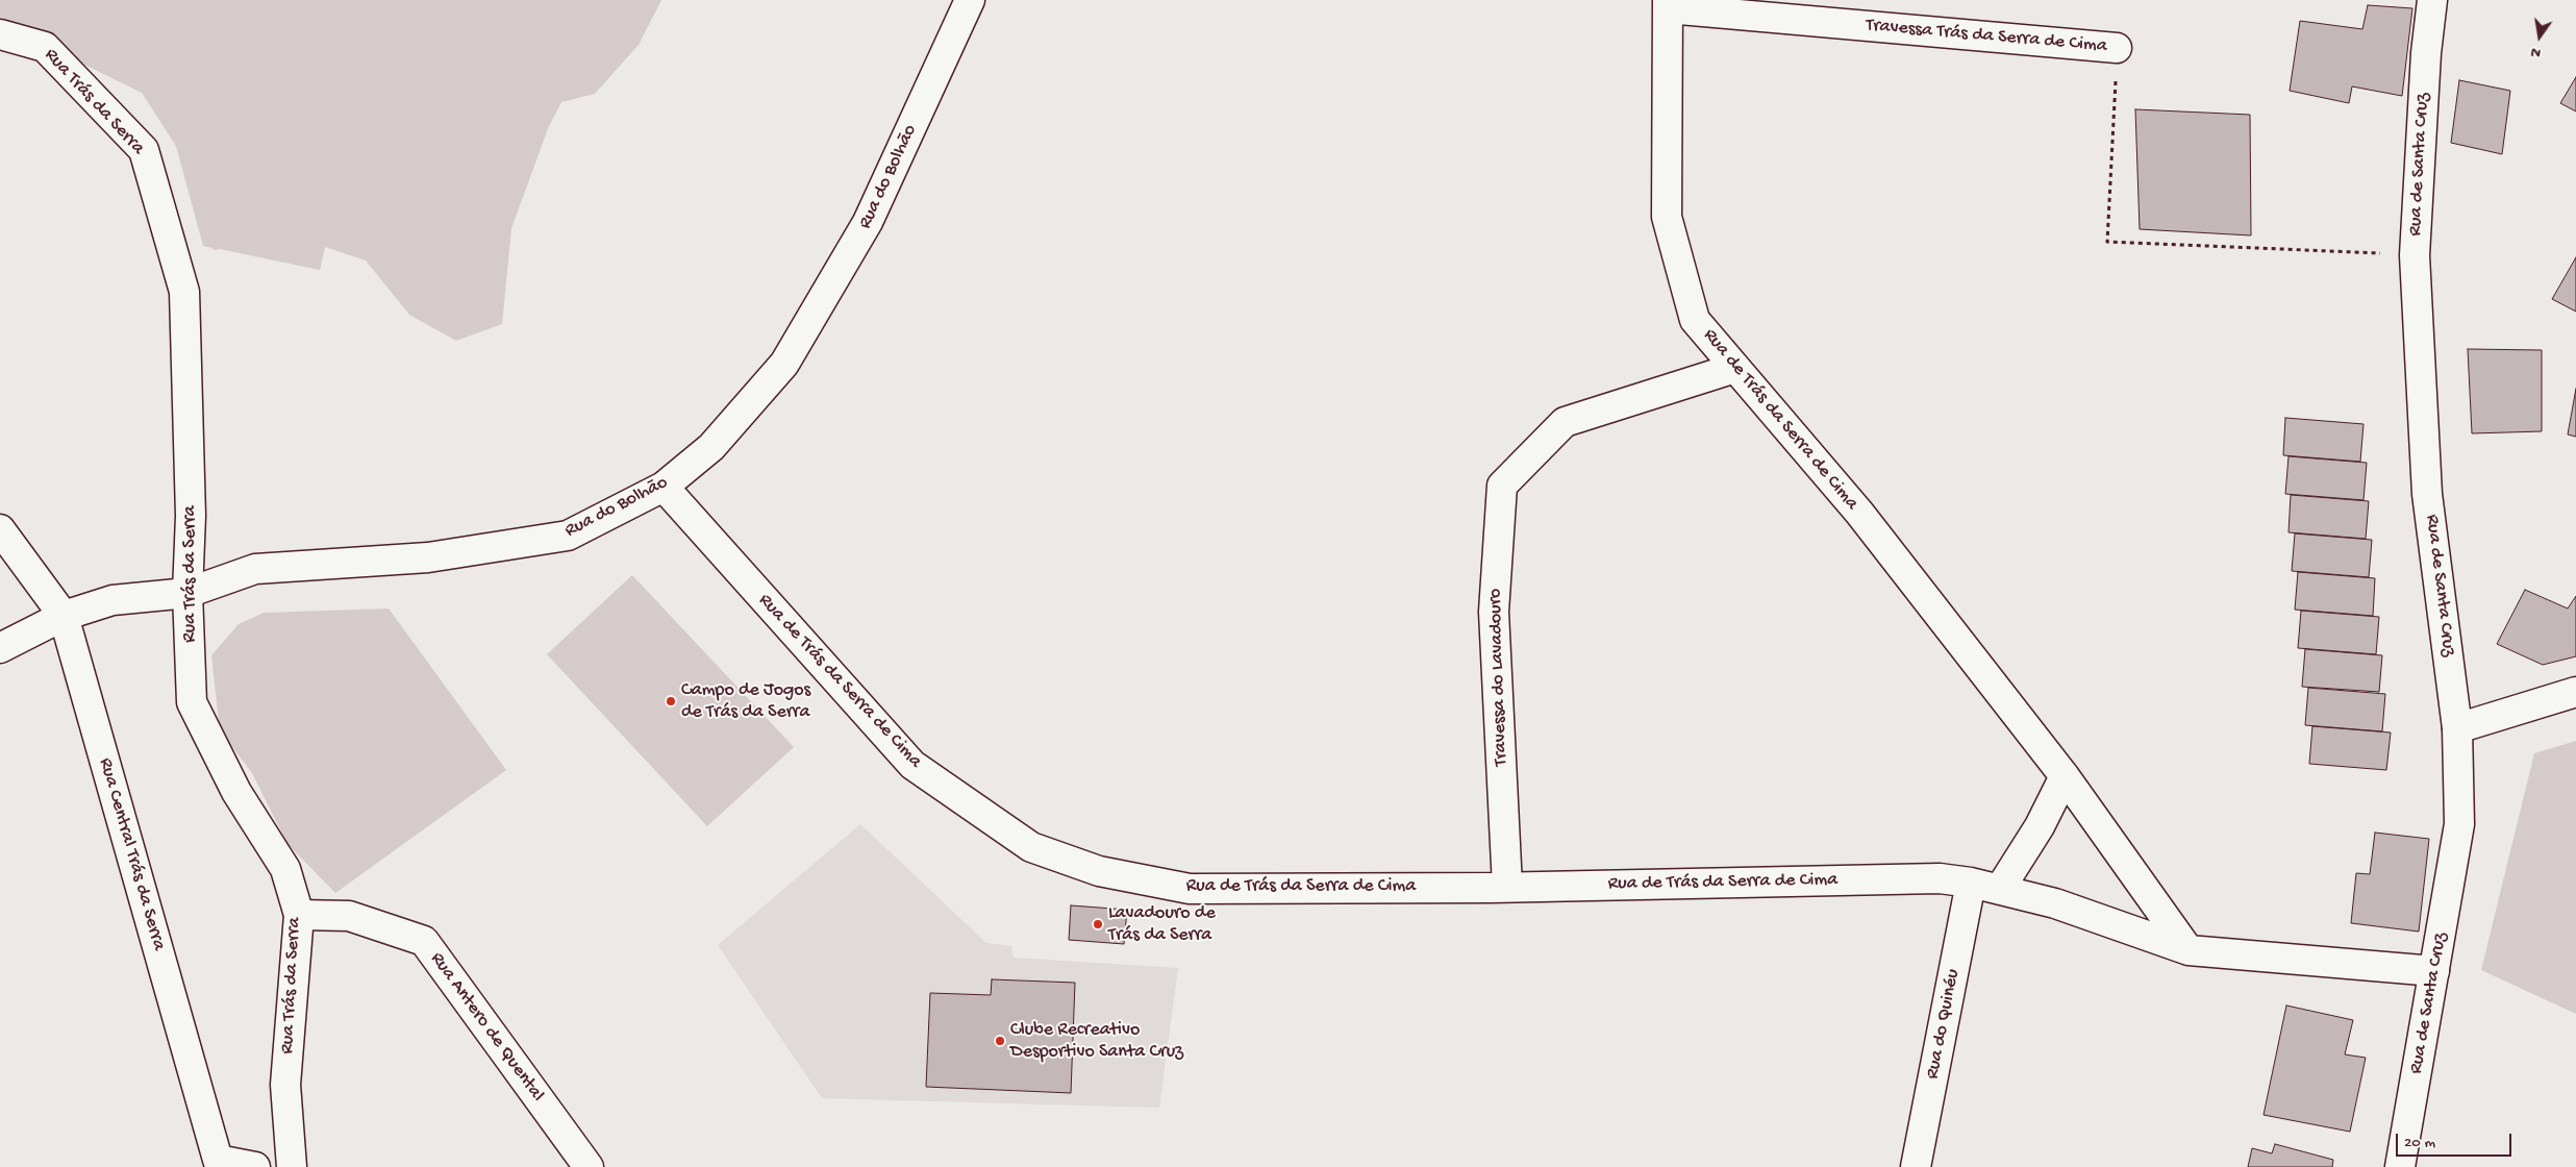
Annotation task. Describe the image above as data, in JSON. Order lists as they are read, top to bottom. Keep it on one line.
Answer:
{"streets":{"street":["Travessa Trás da Serra de Cima","Rua Trás da Serra","Rua de Santa Cruz","Rua do Bolhão","Rua de Trás da Serra de Cima","Travessa do Lavadouro","Rua Central Trás da Serra","Rua do Quinéu","Rua Antero de Quental"]},"crossings":[["Travessa Trás da Serra de Cima","Rua de Santa Cruz"],["Travessa Trás da Serra de Cima","Rua de Trás da Serra de Cima"],["Rua Trás da Serra","Rua do Bolhão"],["Rua Trás da Serra","Rua Antero de Quental"],["Rua de Santa Cruz","Rua de Trás da Serra de Cima"],["Rua do Bolhão","Rua de Trás da Serra de Cima"],["Rua do Bolhão","Rua Central Trás da Serra"],["Rua de Trás da Serra de Cima","Travessa do Lavadouro"],["Rua de Trás da Serra de Cima","Rua do Quinéu"]],"places":["Campo de Jogos de Trás da Serra","Lavadouro de Trás da Serra","Clube Recreativo Desportivo Santa Cruz"],"scale_bar":"20 m","north":"bottom"}
